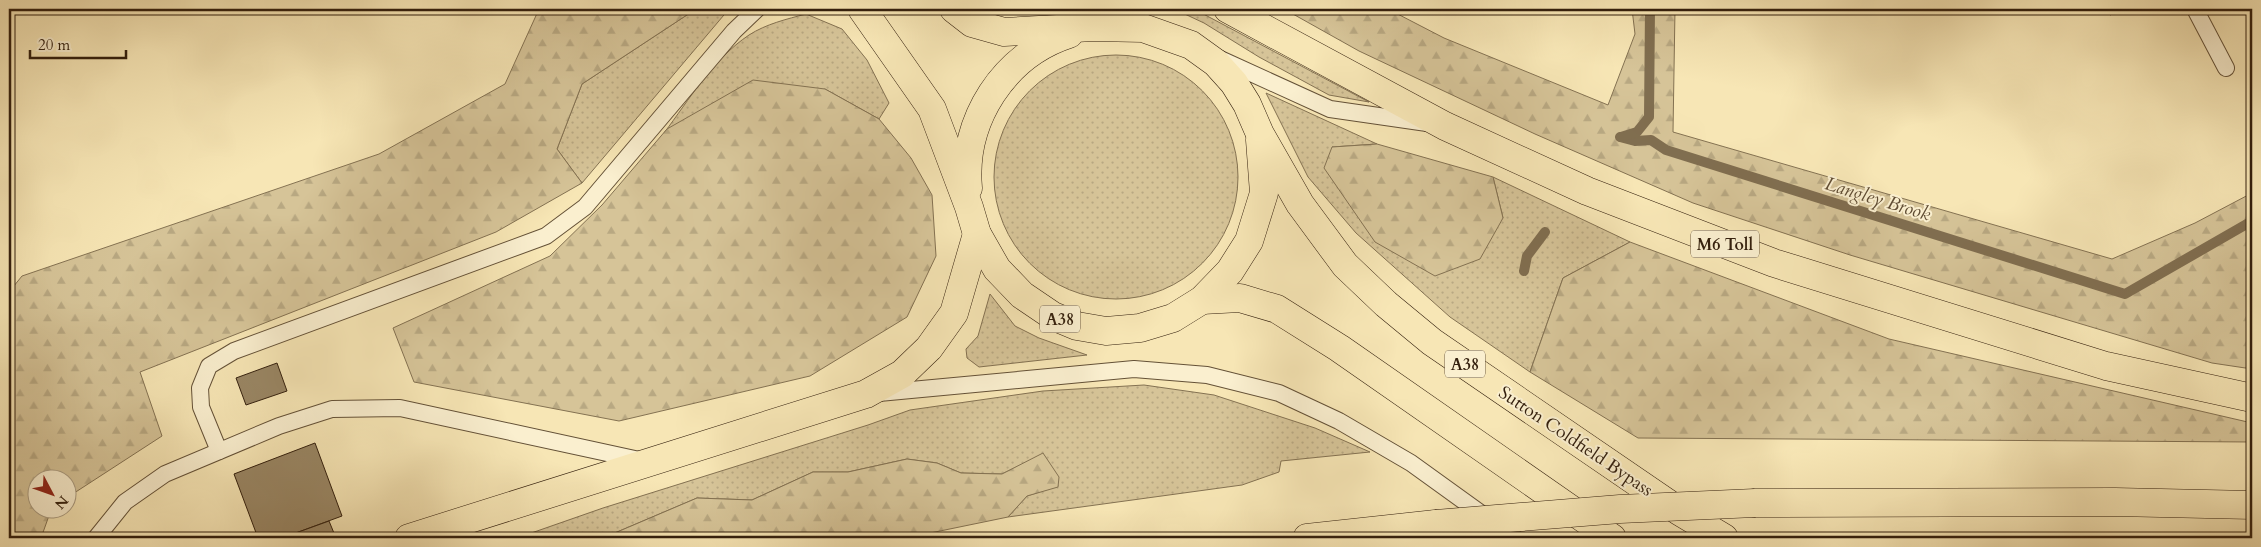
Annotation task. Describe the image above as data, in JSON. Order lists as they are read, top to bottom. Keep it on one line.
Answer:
{"streets":{"highway":["M6 Toll","A38","Sutton Coldfield Bypass"]},"water":["Langley Brook"],"scale_bar":"20 m","north":"bottom right"}
